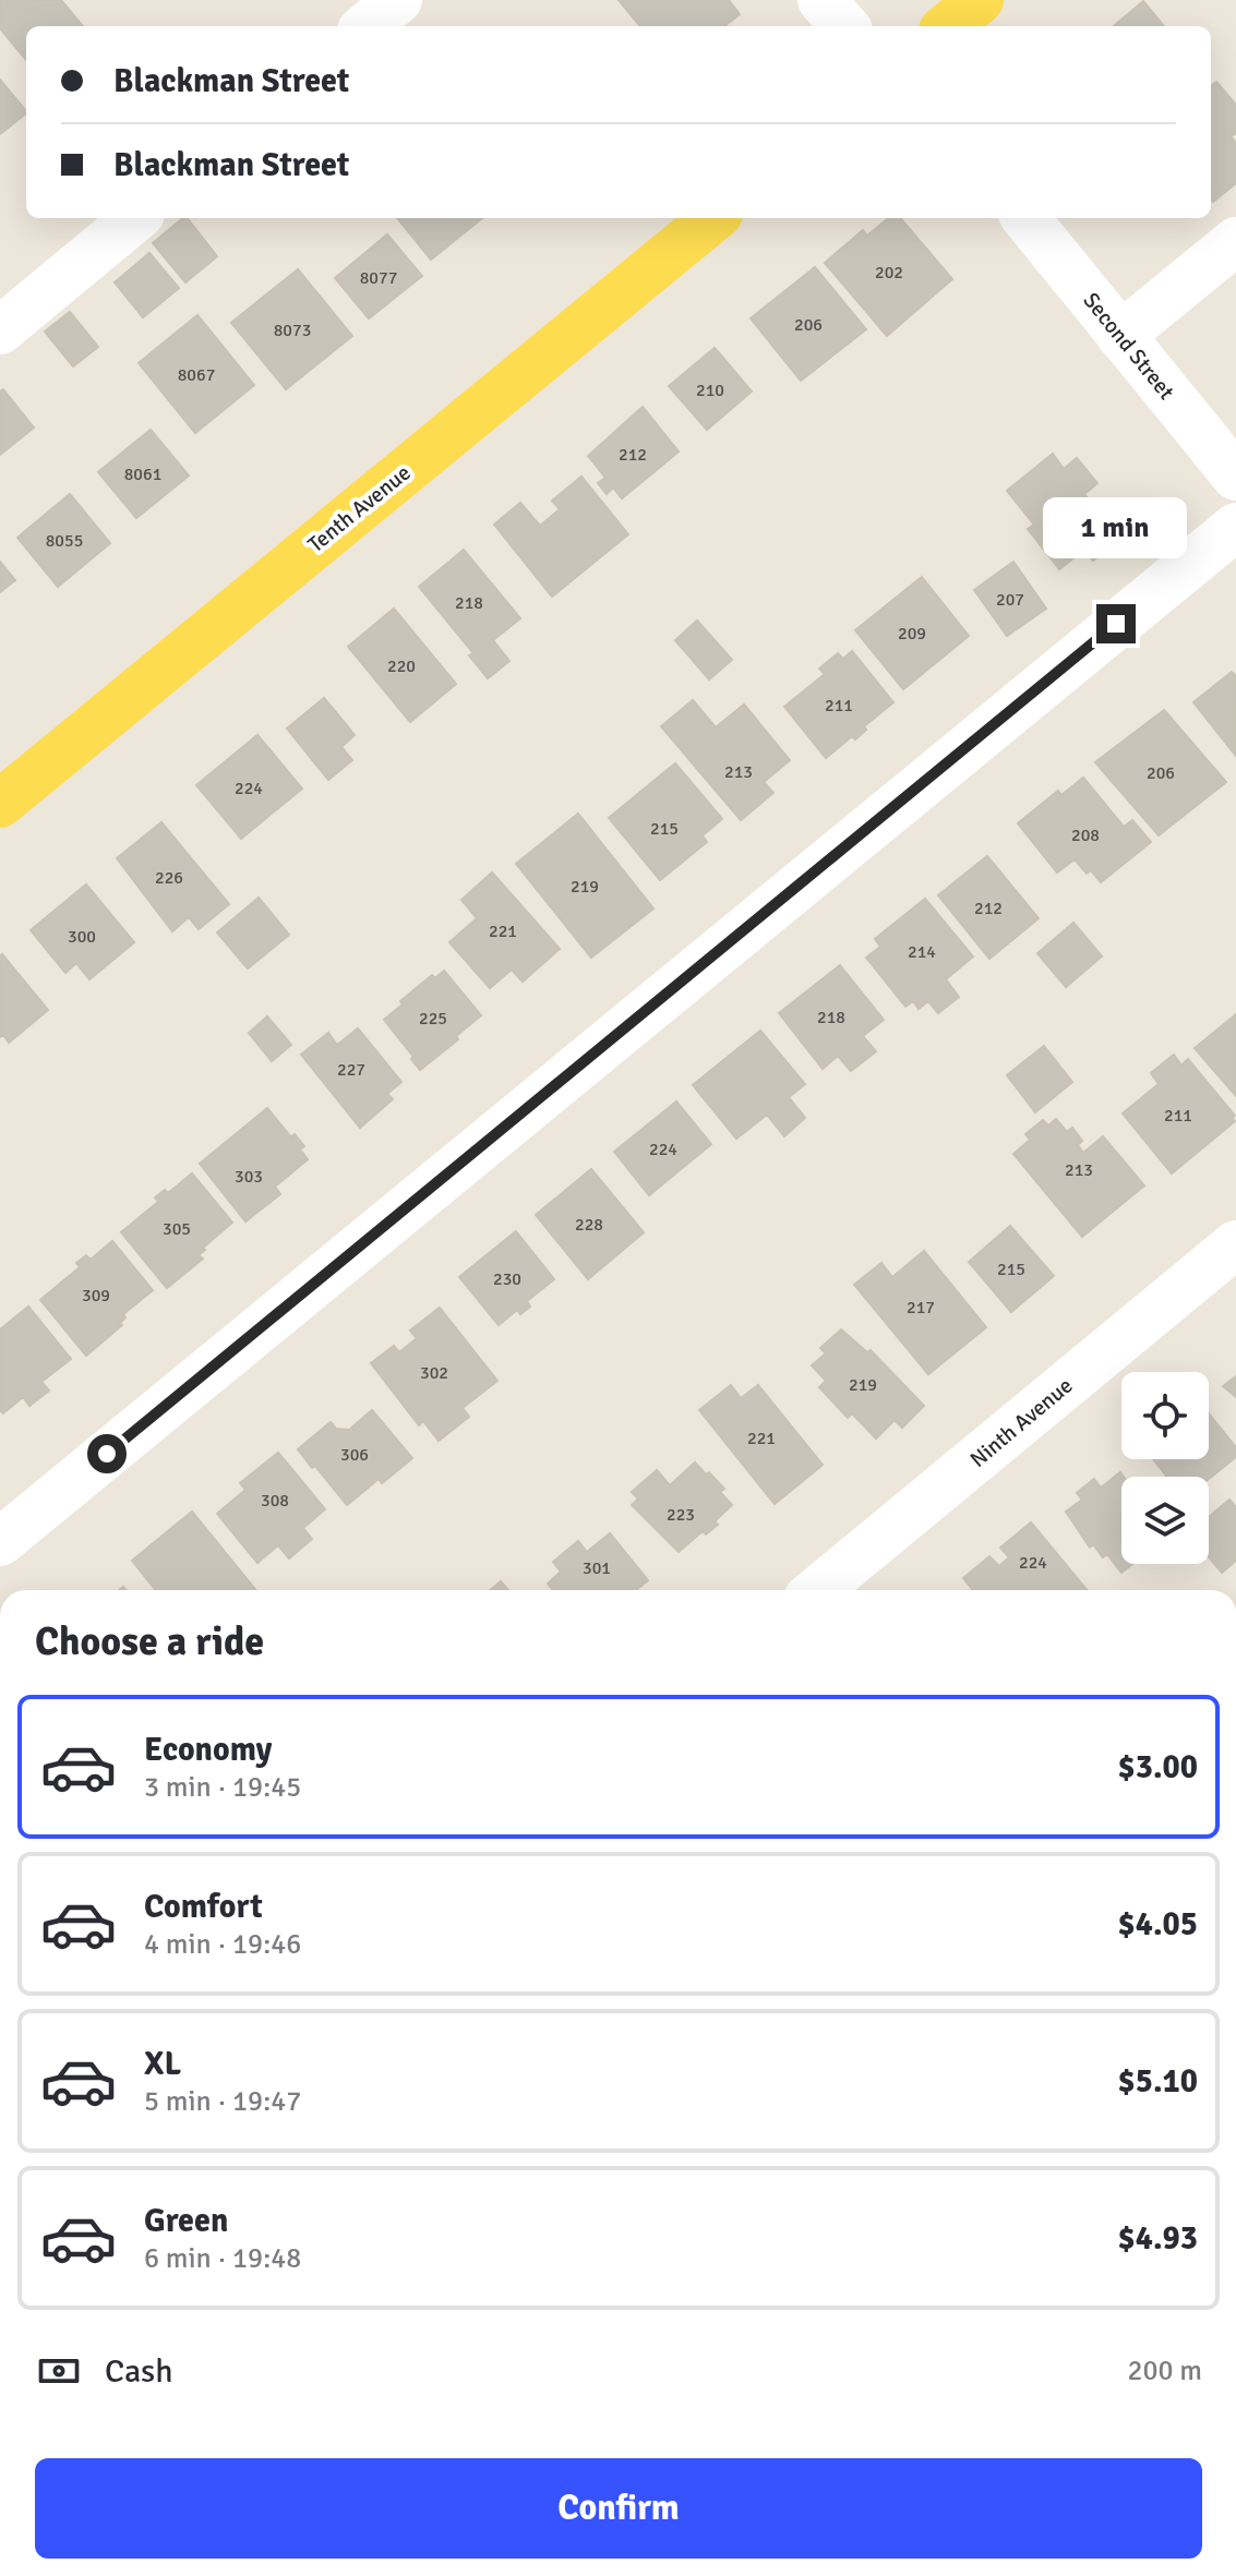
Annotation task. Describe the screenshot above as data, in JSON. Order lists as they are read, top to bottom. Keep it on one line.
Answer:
{"streets":{"main road":["Tenth Avenue"],"street":["Second Street","Ninth Avenue"]},"house_numbers":["202","8077","206","8073","8067","210","212","8061","8055","207","218","209","220","211","213","206","224","215","208","226","219","212","221","300","214","218","225","227","211","224","213","303","228","305","215","230","309","217","302","219","221","306","308","223","224","301"],"page":{"banner":["Blackman Street","Blackman Street"],"bubble":"1 min","heading":"Choose a ride","list":[{"name":"Economy","note":"3 min · 19:45","value":"$3.00"},{"name":"Comfort","note":"4 min · 19:46","value":"$4.05"},{"name":"XL","note":"5 min · 19:47","value":"$5.10"},{"name":"Green","note":"6 min · 19:48","value":"$4.93"}],"pay":["Cash","200 m"],"buttons":"Confirm"}}
